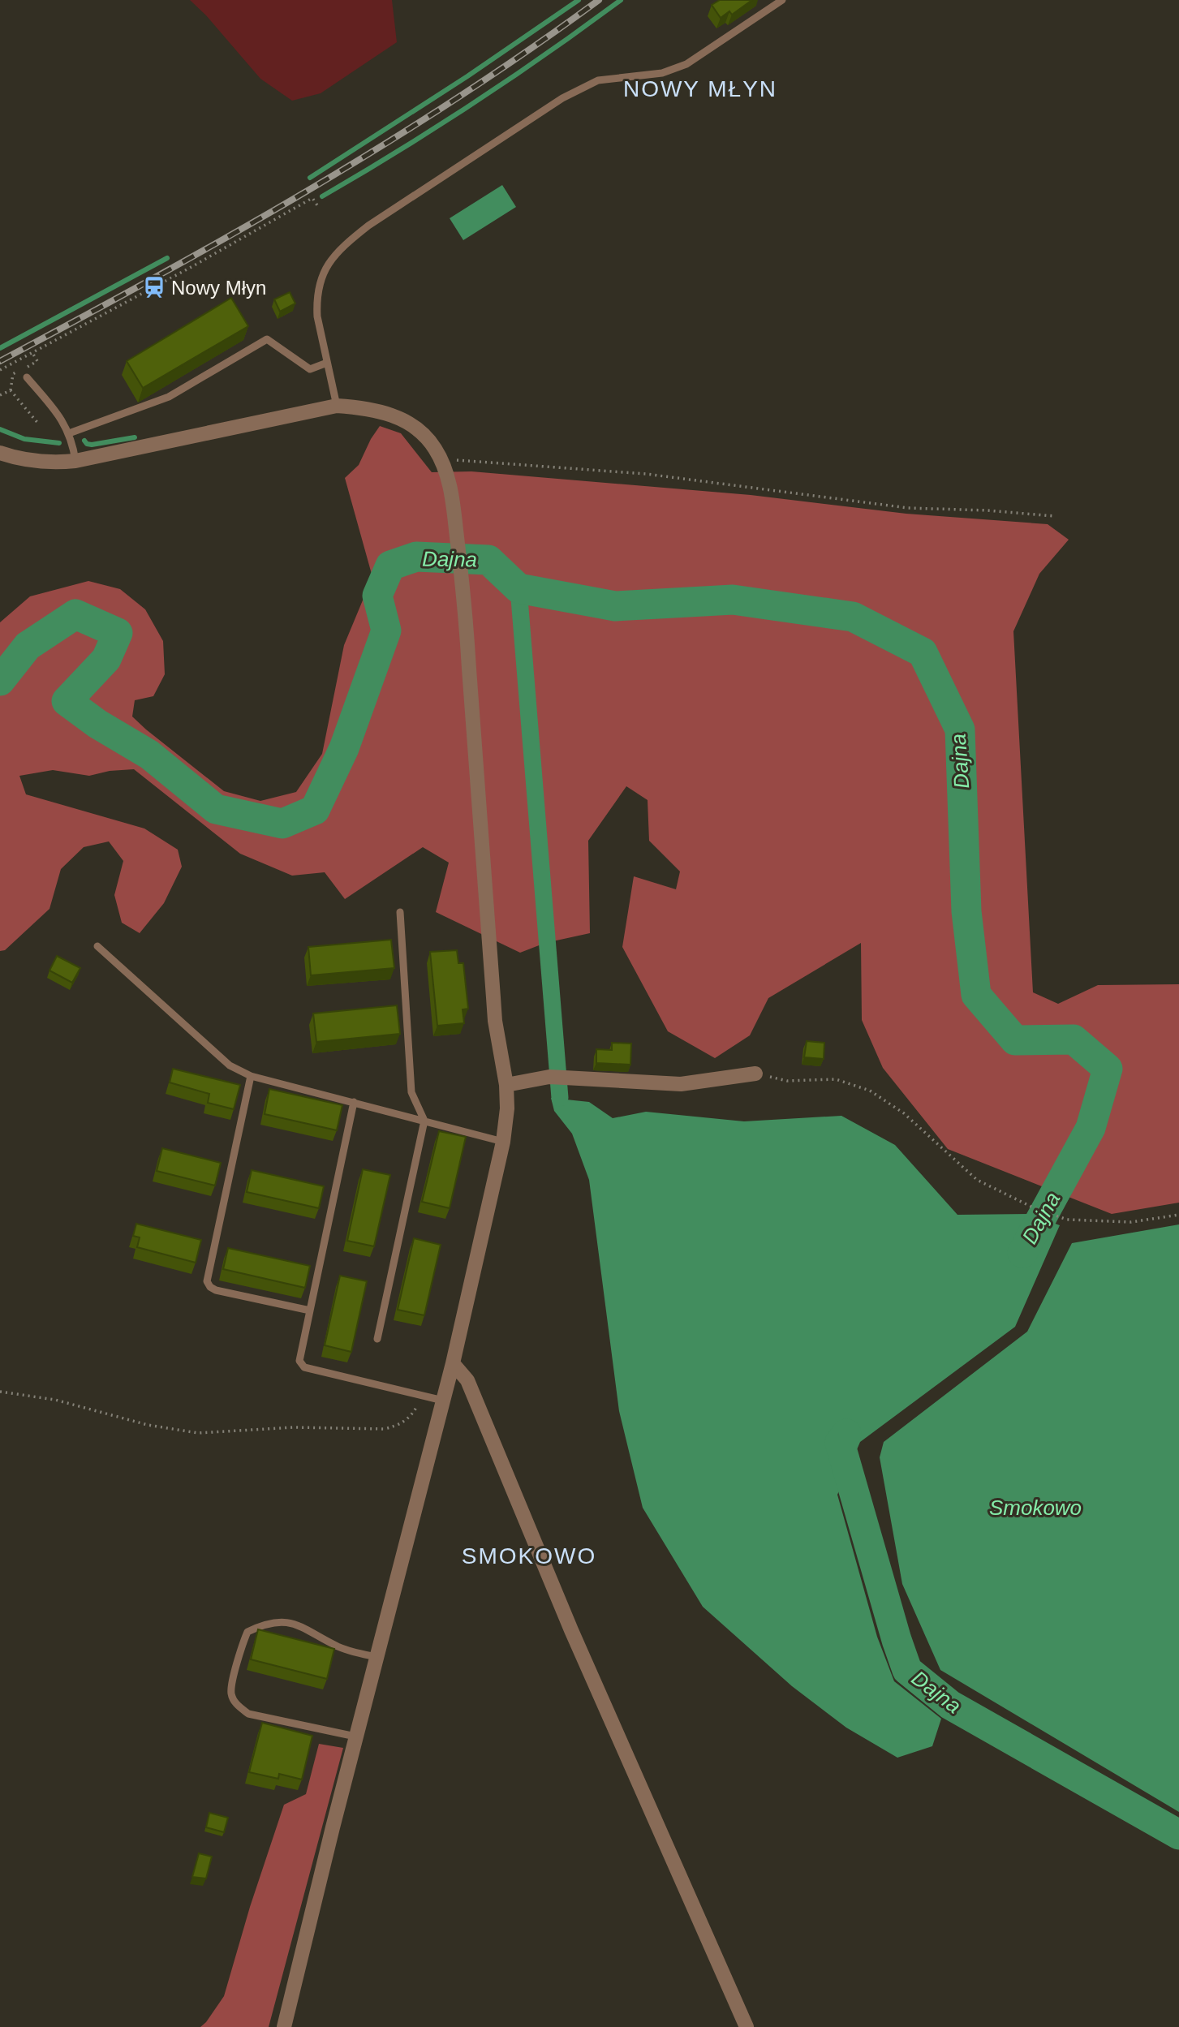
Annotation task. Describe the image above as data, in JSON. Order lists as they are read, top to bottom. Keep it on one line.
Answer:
{"districts":["NOWY MŁYN","SMOKOWO"],"water":["Dajna","Smokowo"],"places":{"station":["Nowy Młyn"]}}
